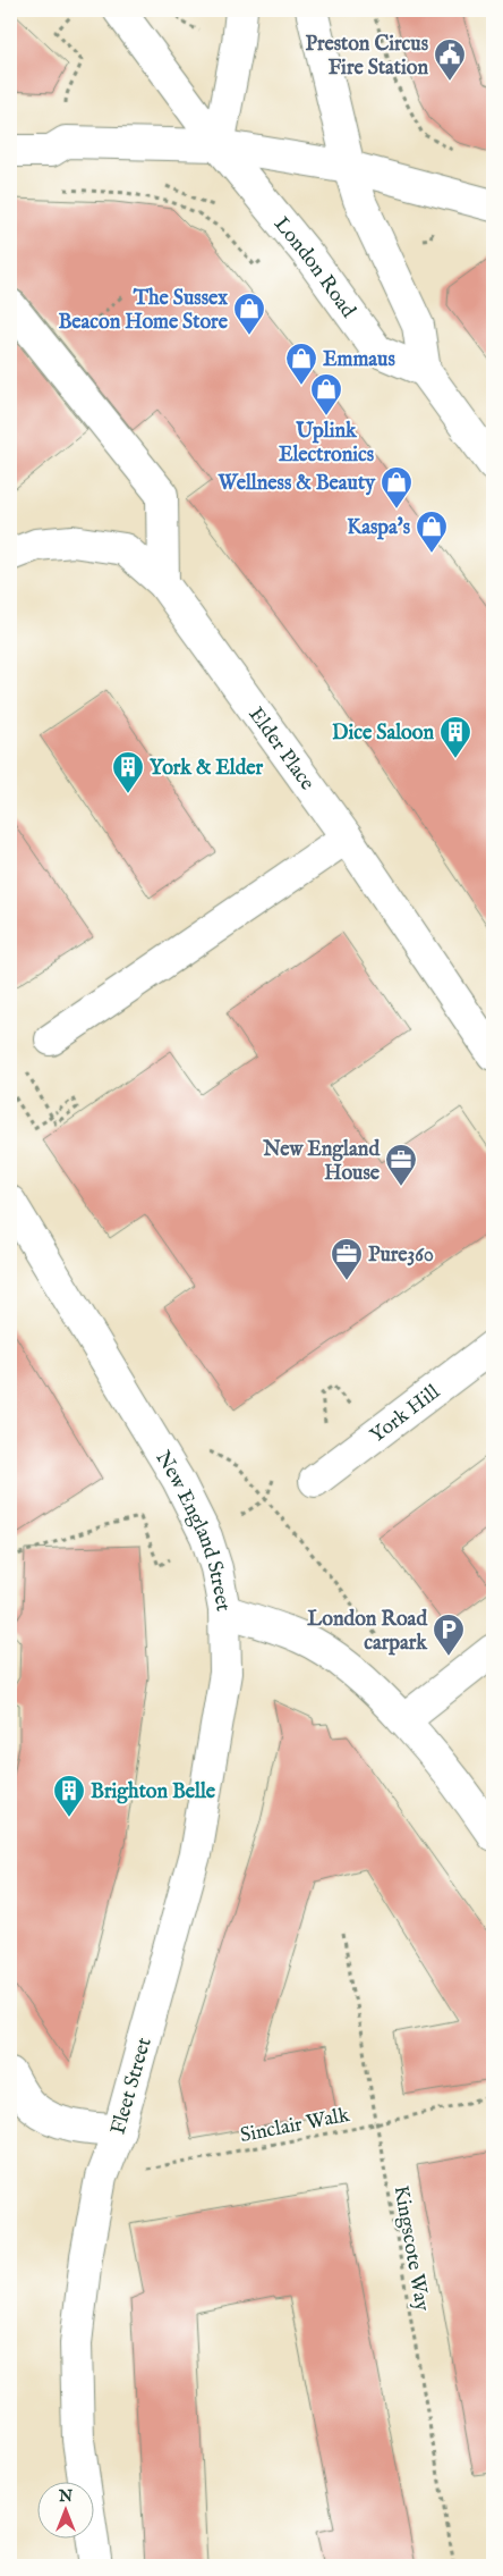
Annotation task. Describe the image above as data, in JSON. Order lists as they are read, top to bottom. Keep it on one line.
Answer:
{"streets":{"main road":["London Road","Elder Place","York Hill","New England Street","Fleet Street"],"path":["Sinclair Walk","Kingscote Way"]},"crossings":[["New England Street","Fleet Street"],["Fleet Street","Sinclair Walk"],["Sinclair Walk","Kingscote Way"]],"places":{"public building":["Preston Circus Fire Station"],"shop":["The Sussex Beacon Home Store","Emmaus","Uplink Electronics","Wellness & Beauty","Kaspa's"],"building":["Dice Saloon","York & Elder","Brighton Belle"],"office":["New England House","Pure360"],"parking":["London Road carpark"]},"north":"top"}
